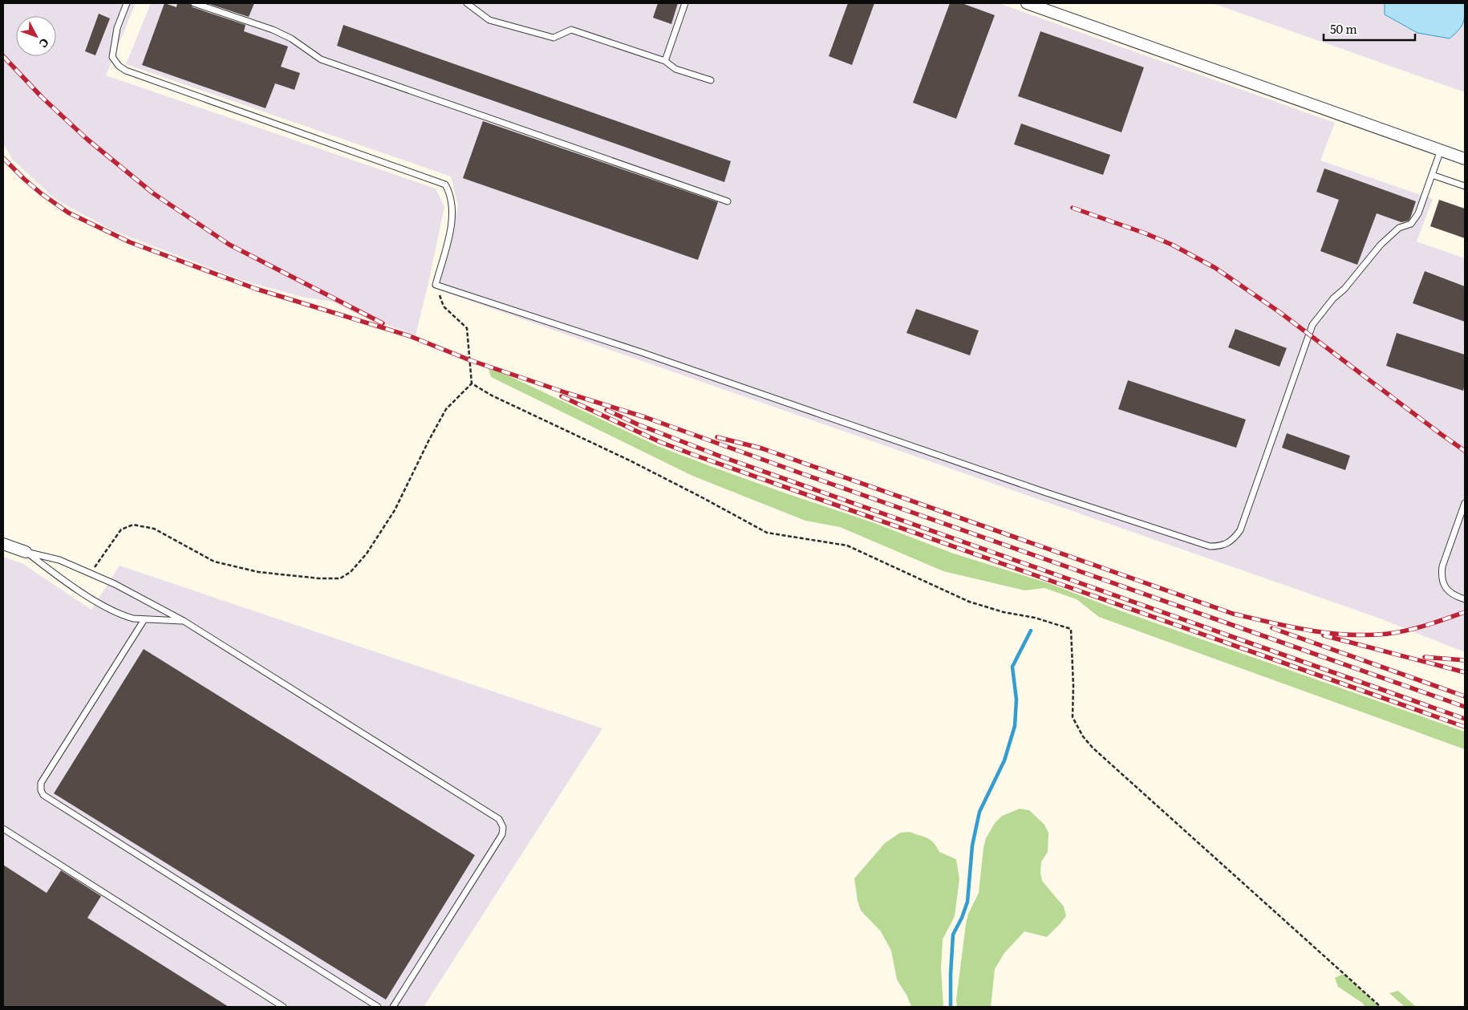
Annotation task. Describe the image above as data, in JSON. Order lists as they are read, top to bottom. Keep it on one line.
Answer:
{"scale_bar":"50 m","north":"bottom right"}
